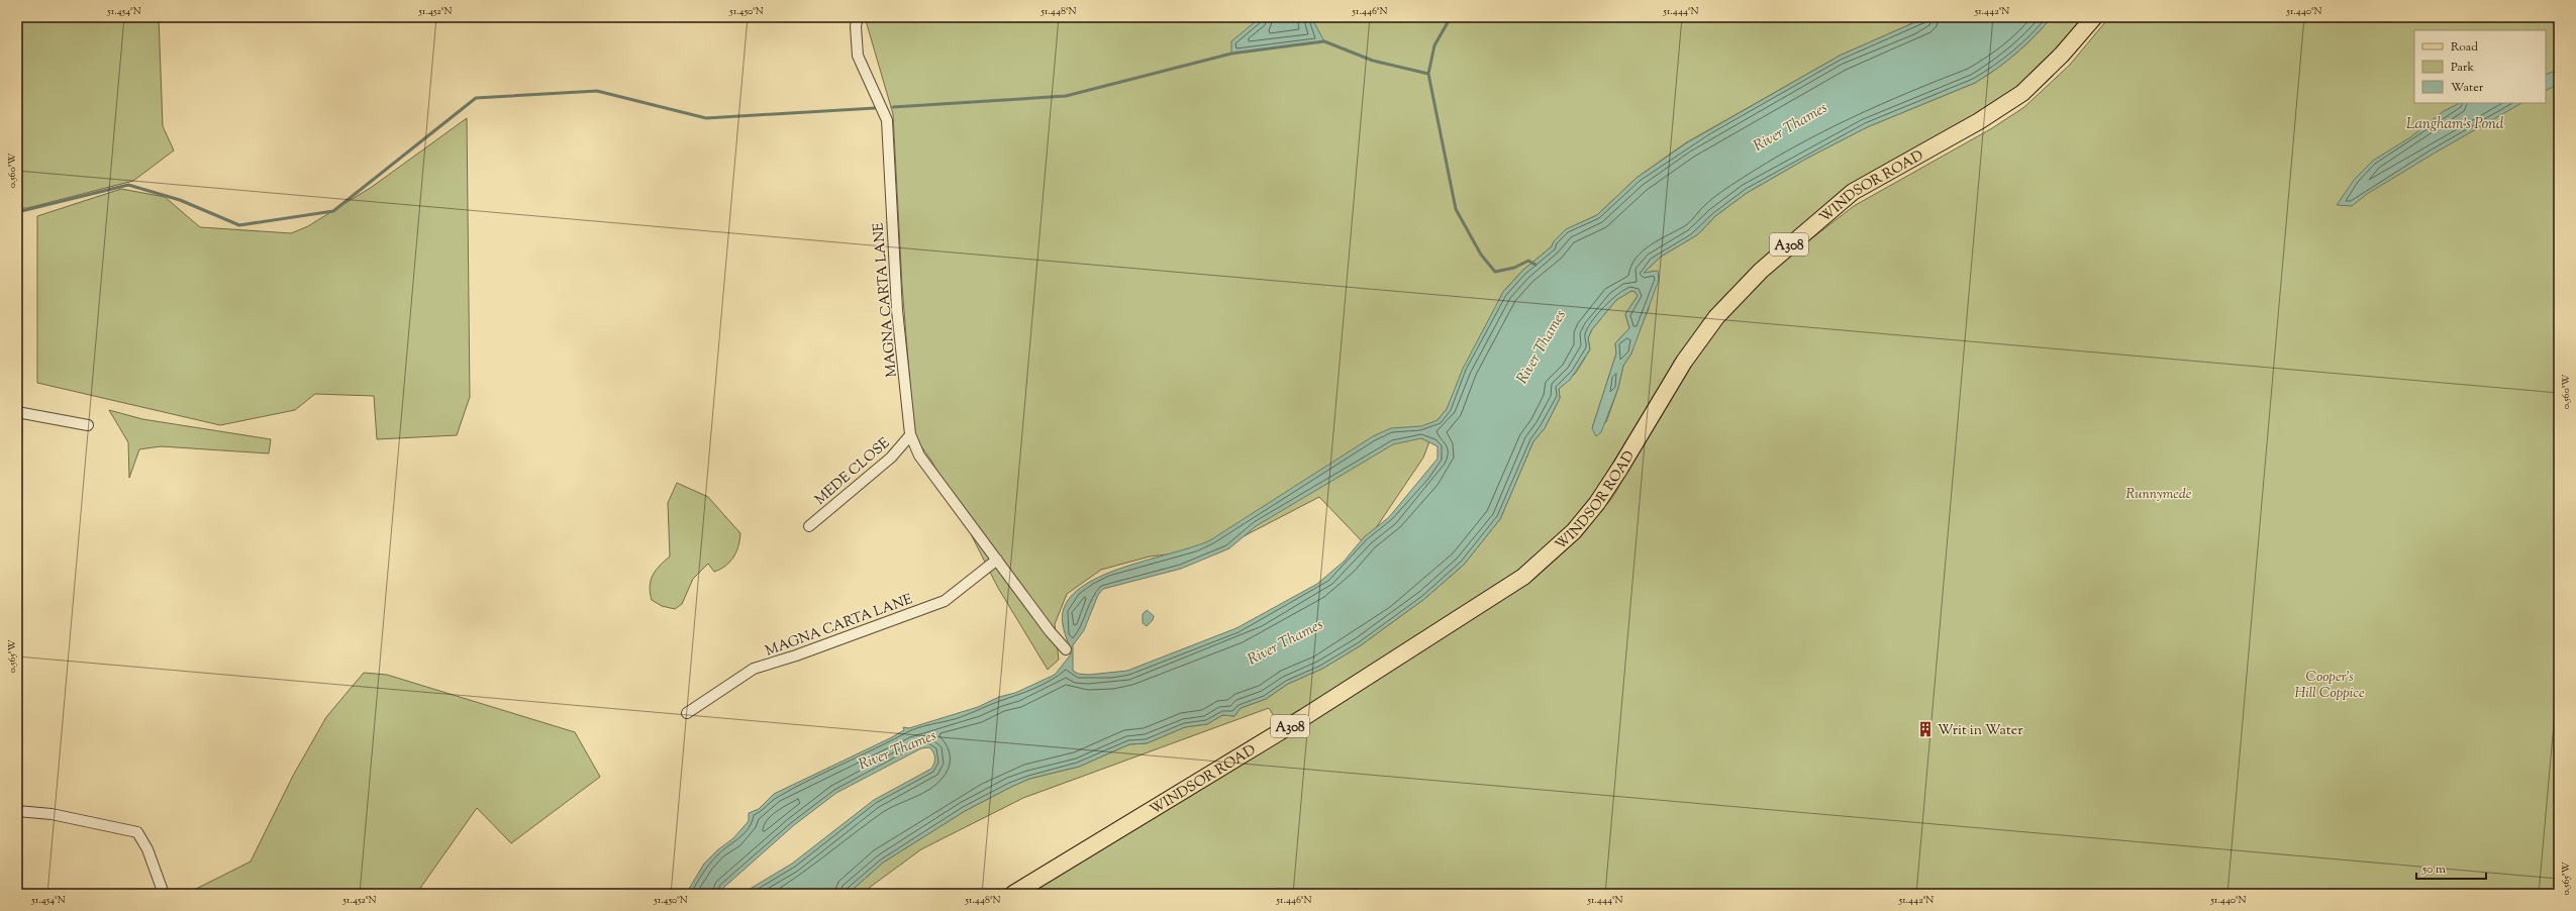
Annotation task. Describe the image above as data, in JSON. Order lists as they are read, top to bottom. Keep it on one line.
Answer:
{"streets":{"main road":["WINDSOR ROAD","A308"],"street":["MAGNA CARTA LANE","MEDE CLOSE"]},"crossings":[["MAGNA CARTA LANE","MEDE CLOSE"]],"water":["Langham's Pond","River Thames"],"parks":["Runnymede","Cooper's Hill Coppice"],"places":{"building":["Writ in Water"]},"legend":["Road","Park","Water"],"scale_bar":"50 m","coordinates":["51.454°N","51.452°N","51.450°N","51.448°N","51.446°N","51.444°N","51.442°N","51.440°N","0.560°W","0.565°W"]}
